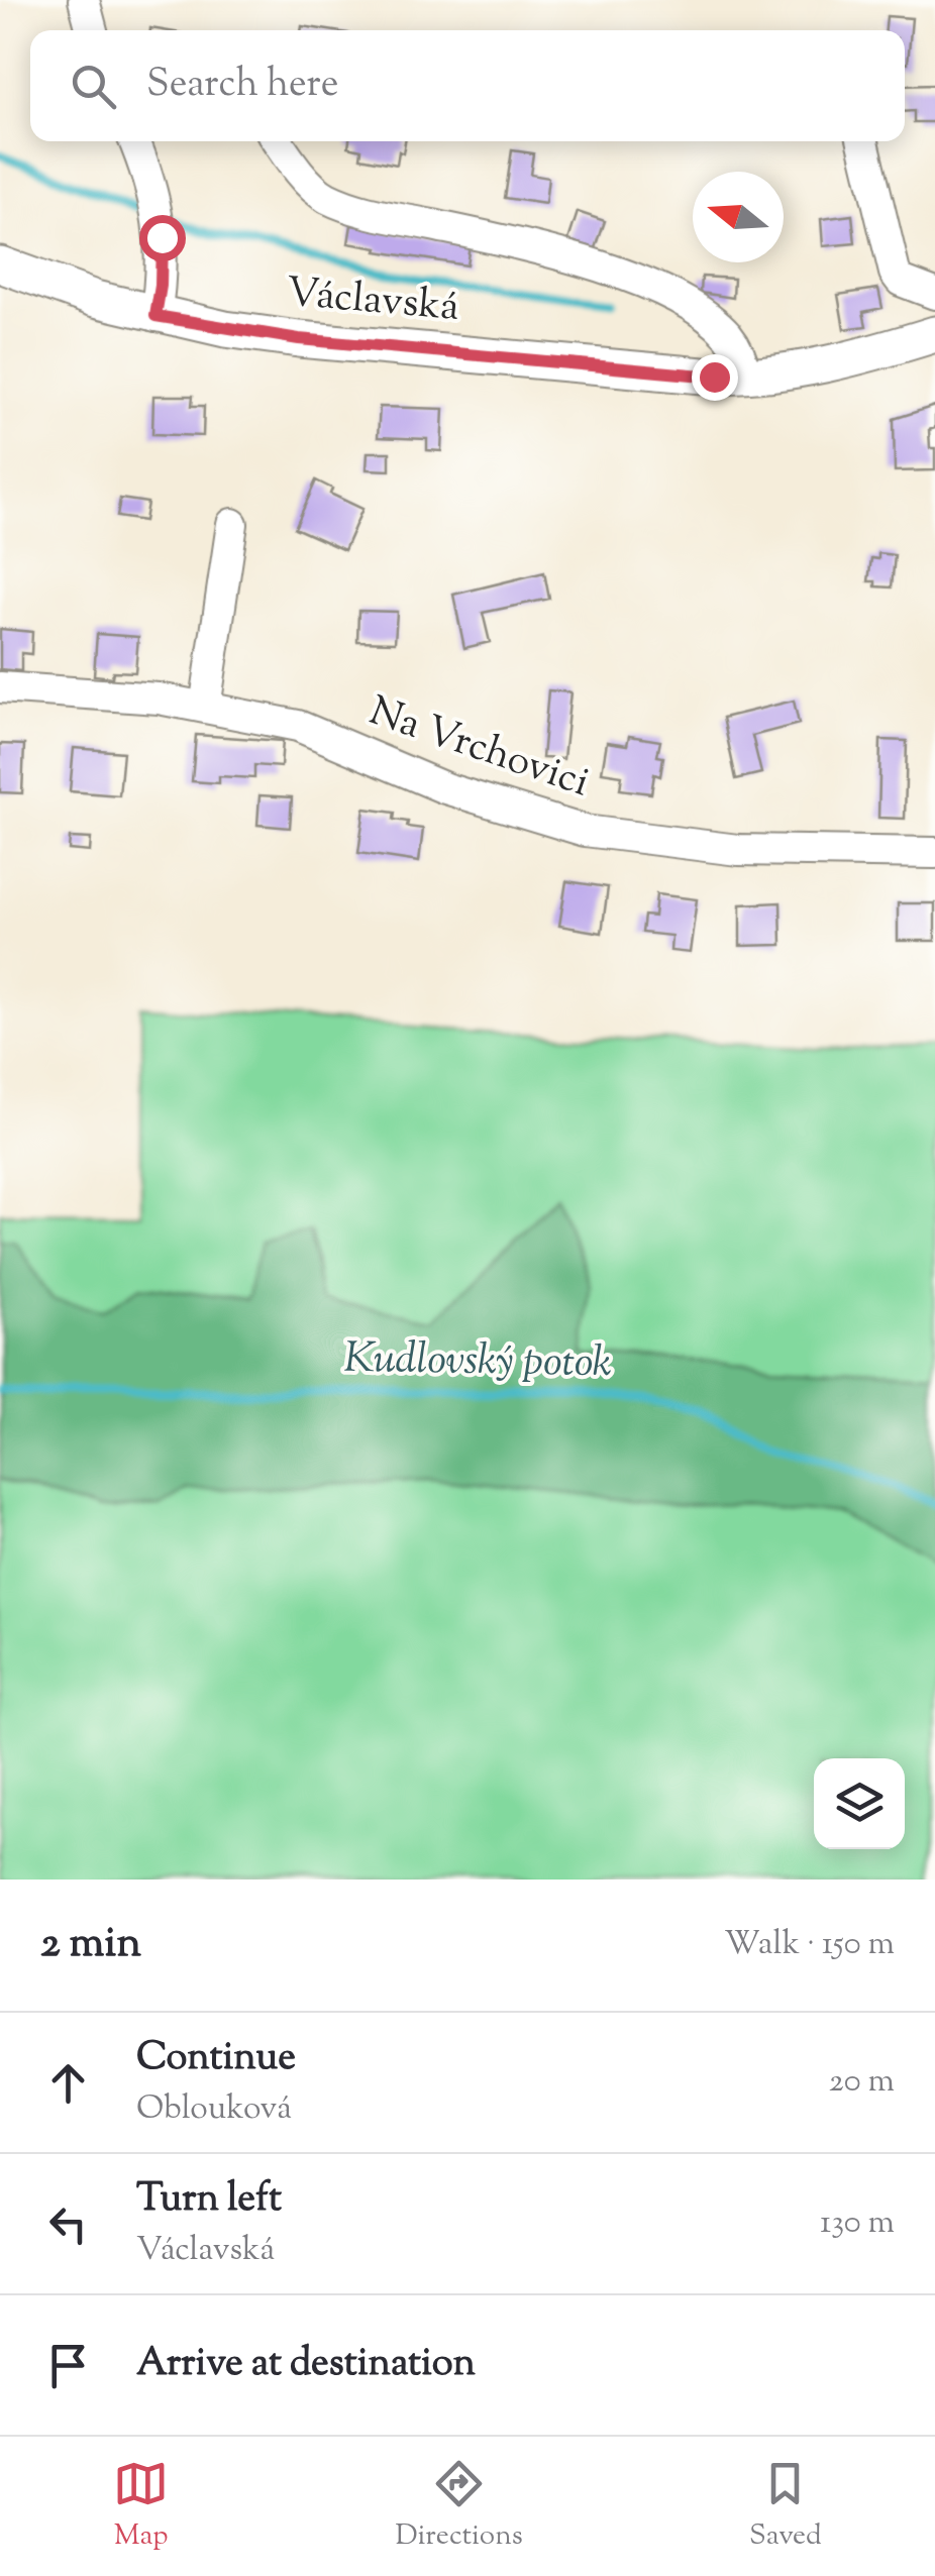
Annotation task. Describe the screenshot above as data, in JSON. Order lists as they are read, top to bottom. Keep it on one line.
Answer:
{"streets":{"street":["Václavská","Na Vrchovici"]},"water":["Kudlovský potok"],"north":"left","page":{"search":"Search here","heading":["2 min","Walk · 150 m"],"list":[["Continue","Oblouková","20 m"],["Turn left","Václavská","130 m"],"Arrive at destination"],"nav":["Map","Directions","Saved"]}}
